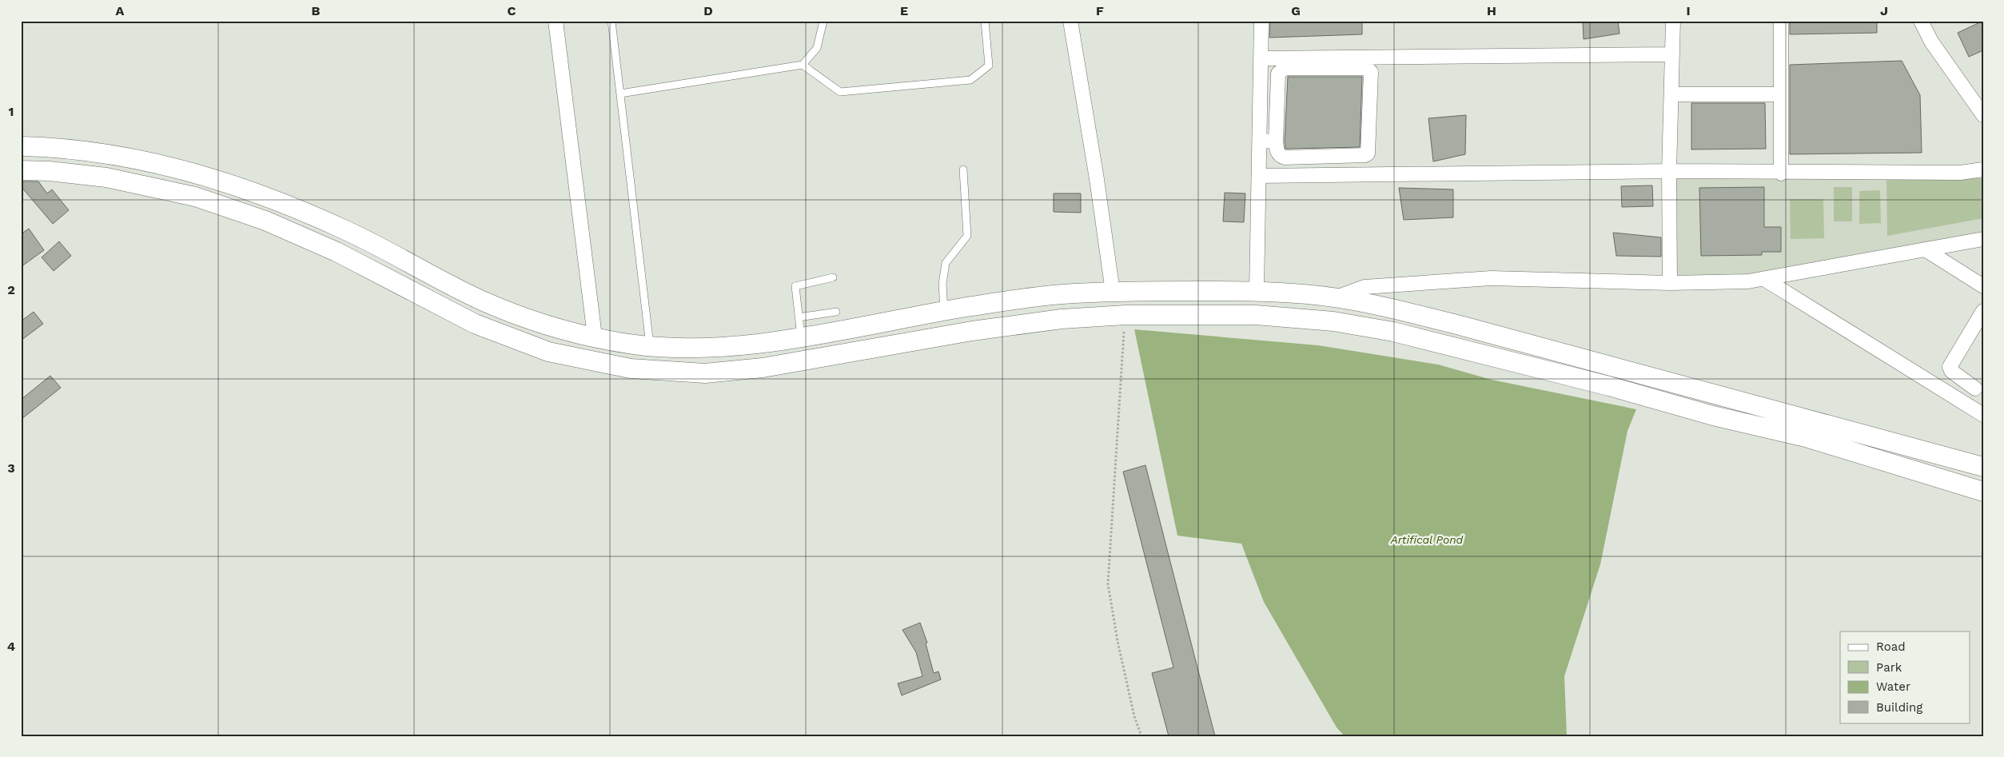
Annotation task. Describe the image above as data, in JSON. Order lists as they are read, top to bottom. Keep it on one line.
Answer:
{"water":["Artifical Pond"],"legend":["Road","Park","Water","Building"],"grid":{"columns":["A","B","C","D","E","F","G","H","I","J"],"rows":["1","2","3","4"]}}
